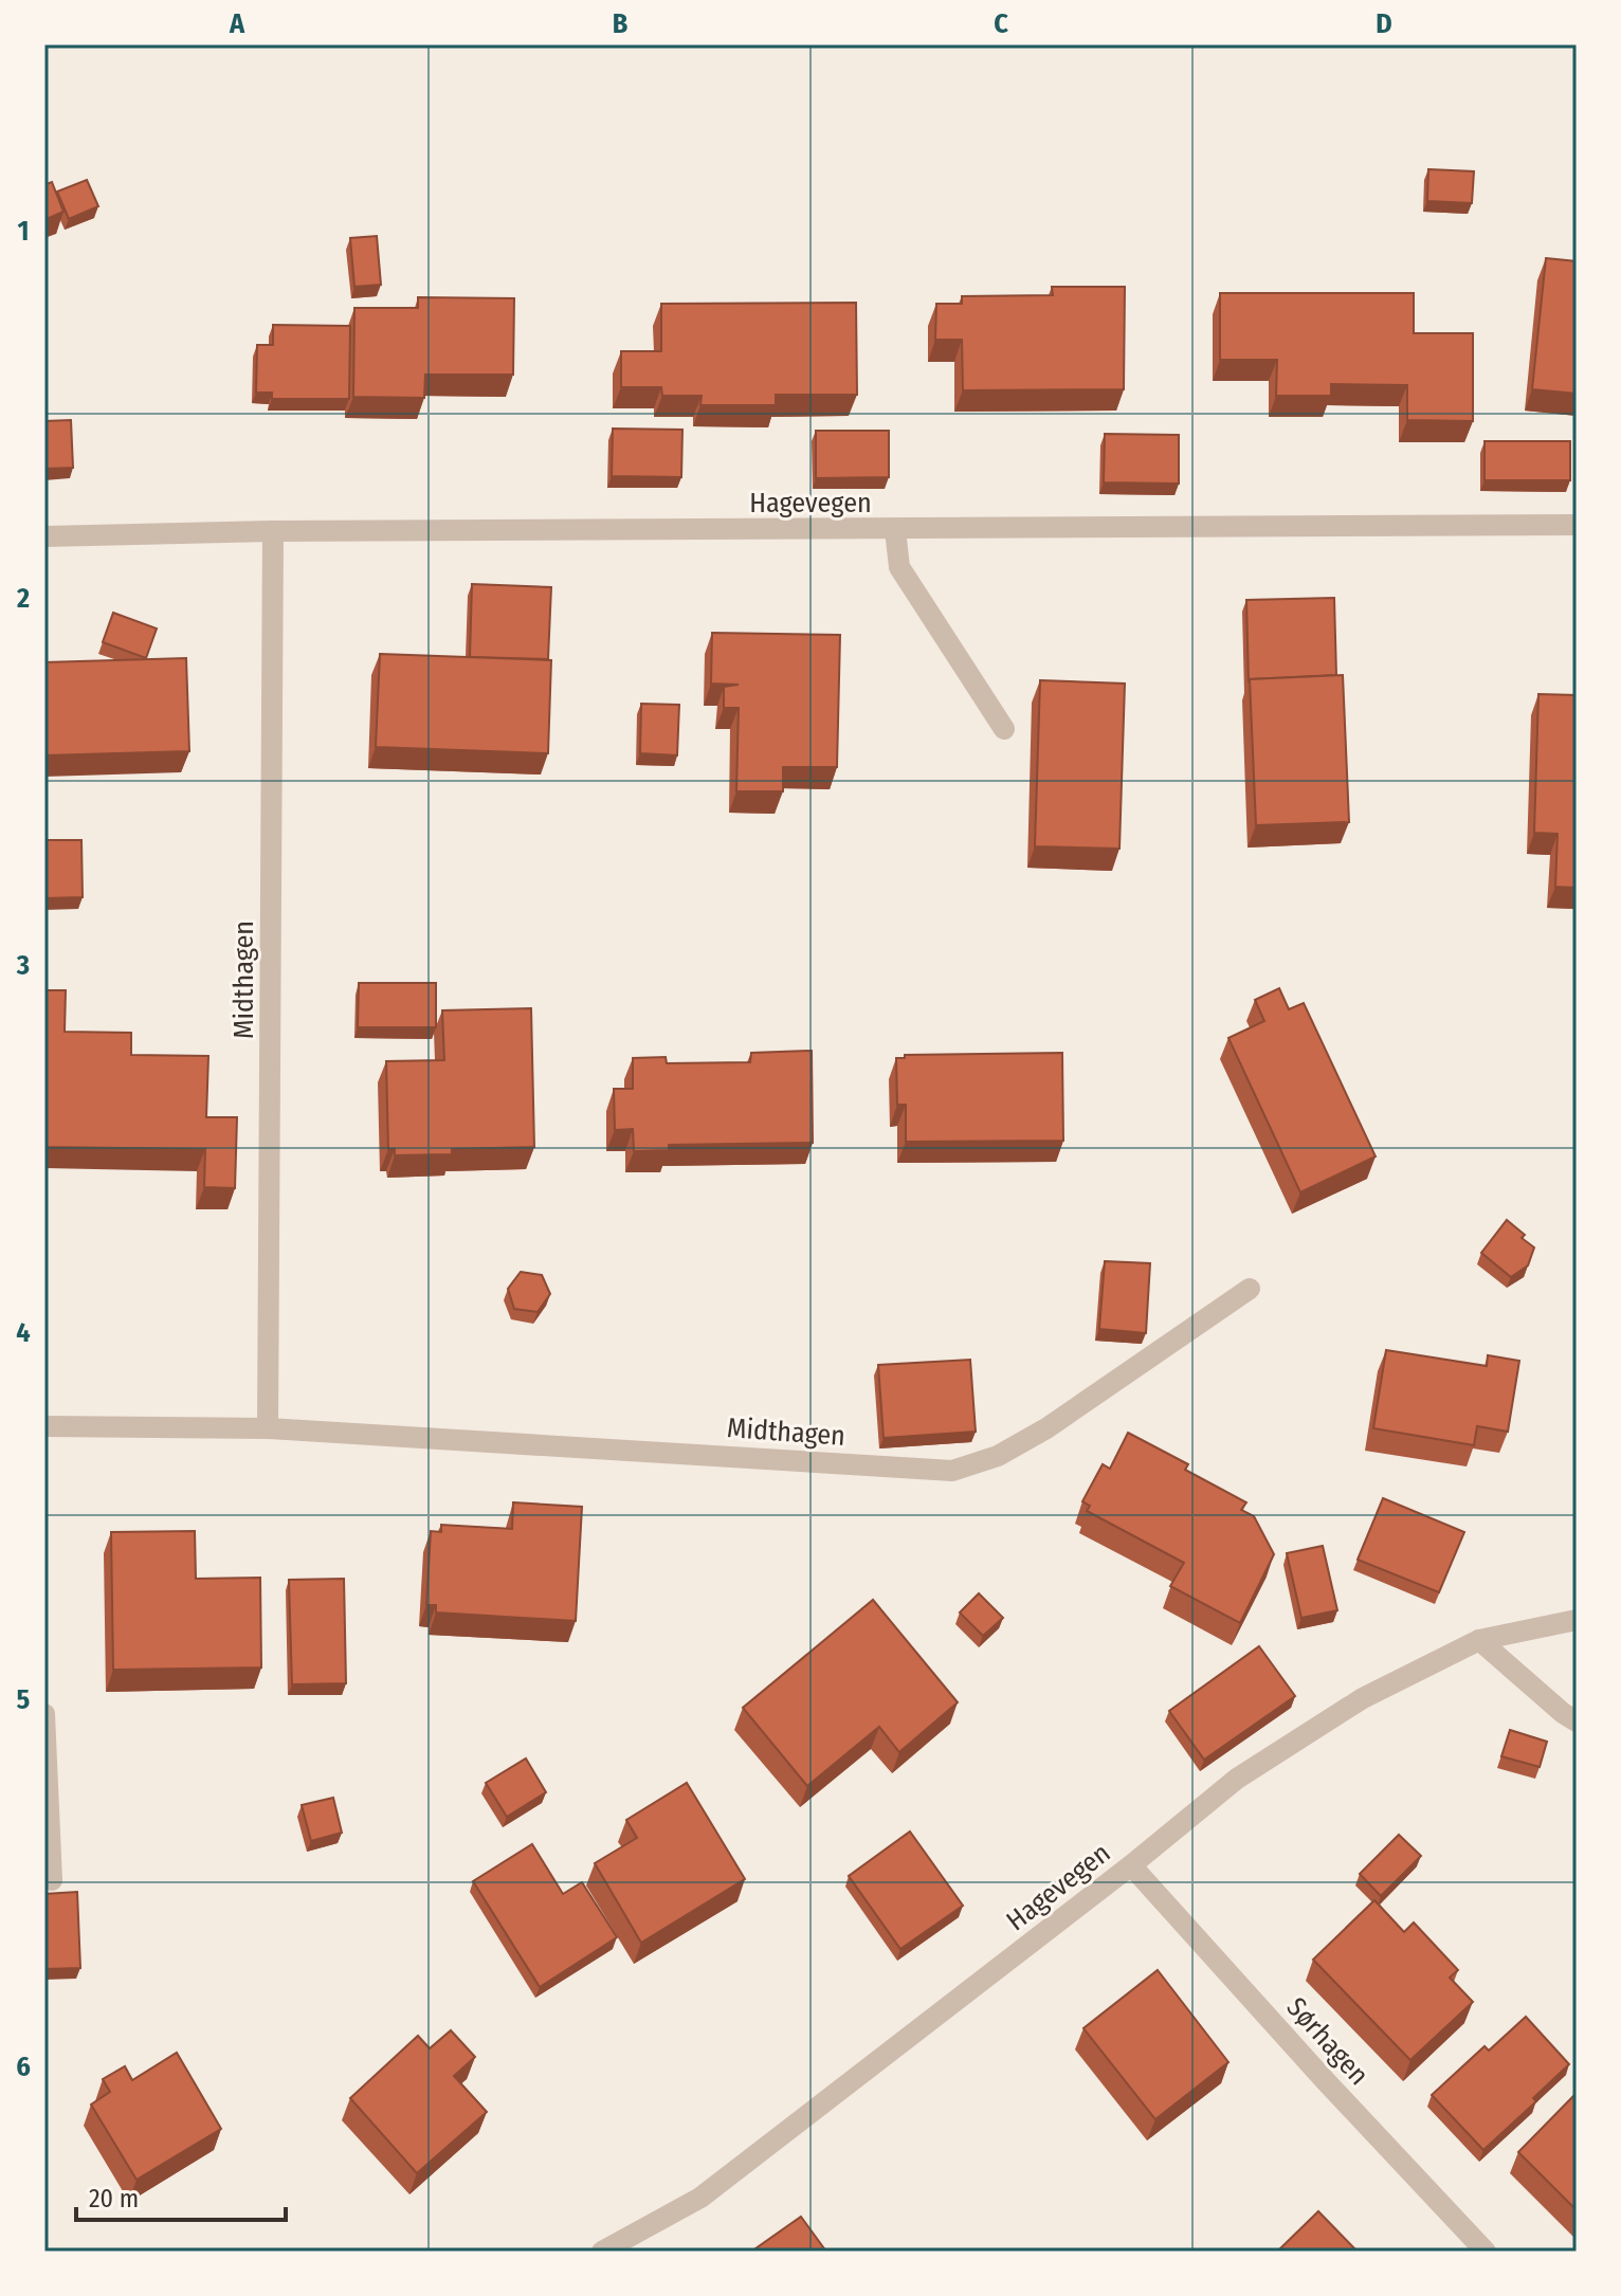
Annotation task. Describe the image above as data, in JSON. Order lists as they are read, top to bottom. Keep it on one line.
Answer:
{"streets":{"street":["Hagevegen","Midthagen","Sørhagen"]},"crossings":[["Hagevegen","Midthagen"],["Hagevegen","Sørhagen"]],"scale_bar":"20 m","grid":{"columns":["A","B","C","D"],"rows":["1","2","3","4","5","6"]}}
